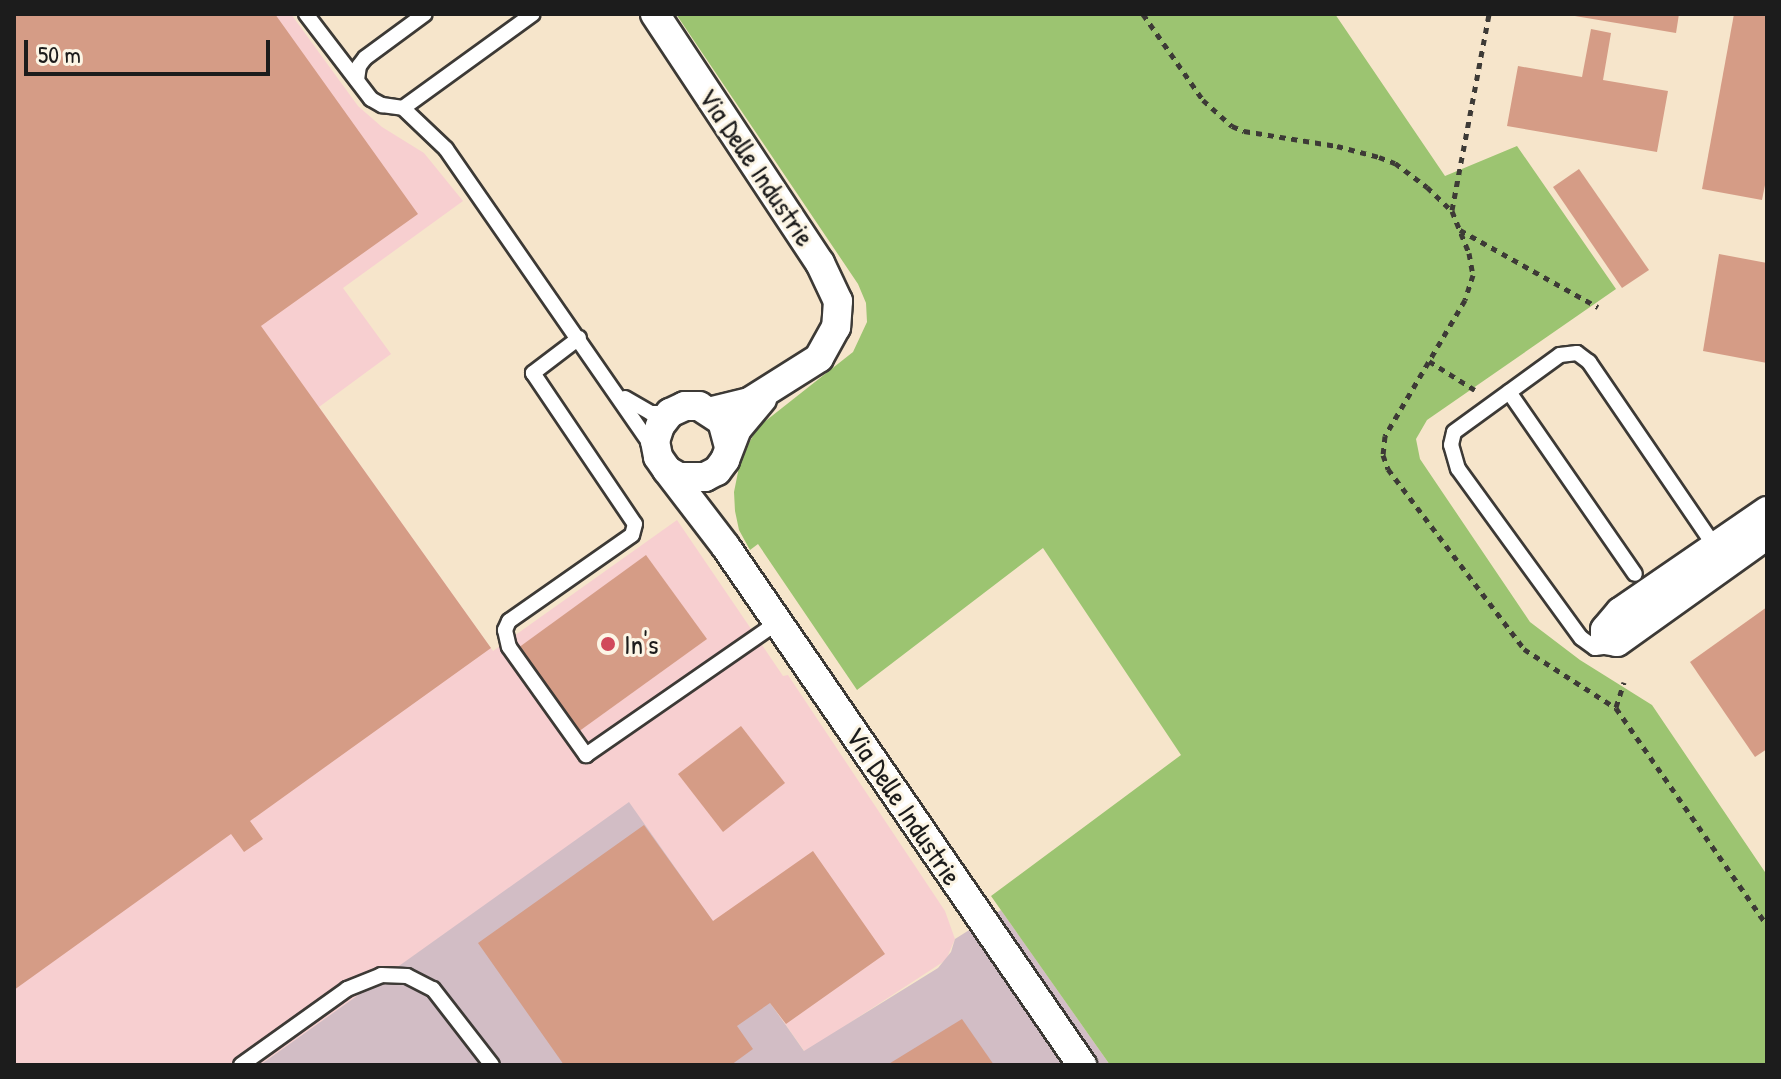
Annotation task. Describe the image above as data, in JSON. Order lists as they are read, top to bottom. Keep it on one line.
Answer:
{"streets":{"street":["Via Delle Industrie"]},"places":["In's"],"scale_bar":"50 m"}
